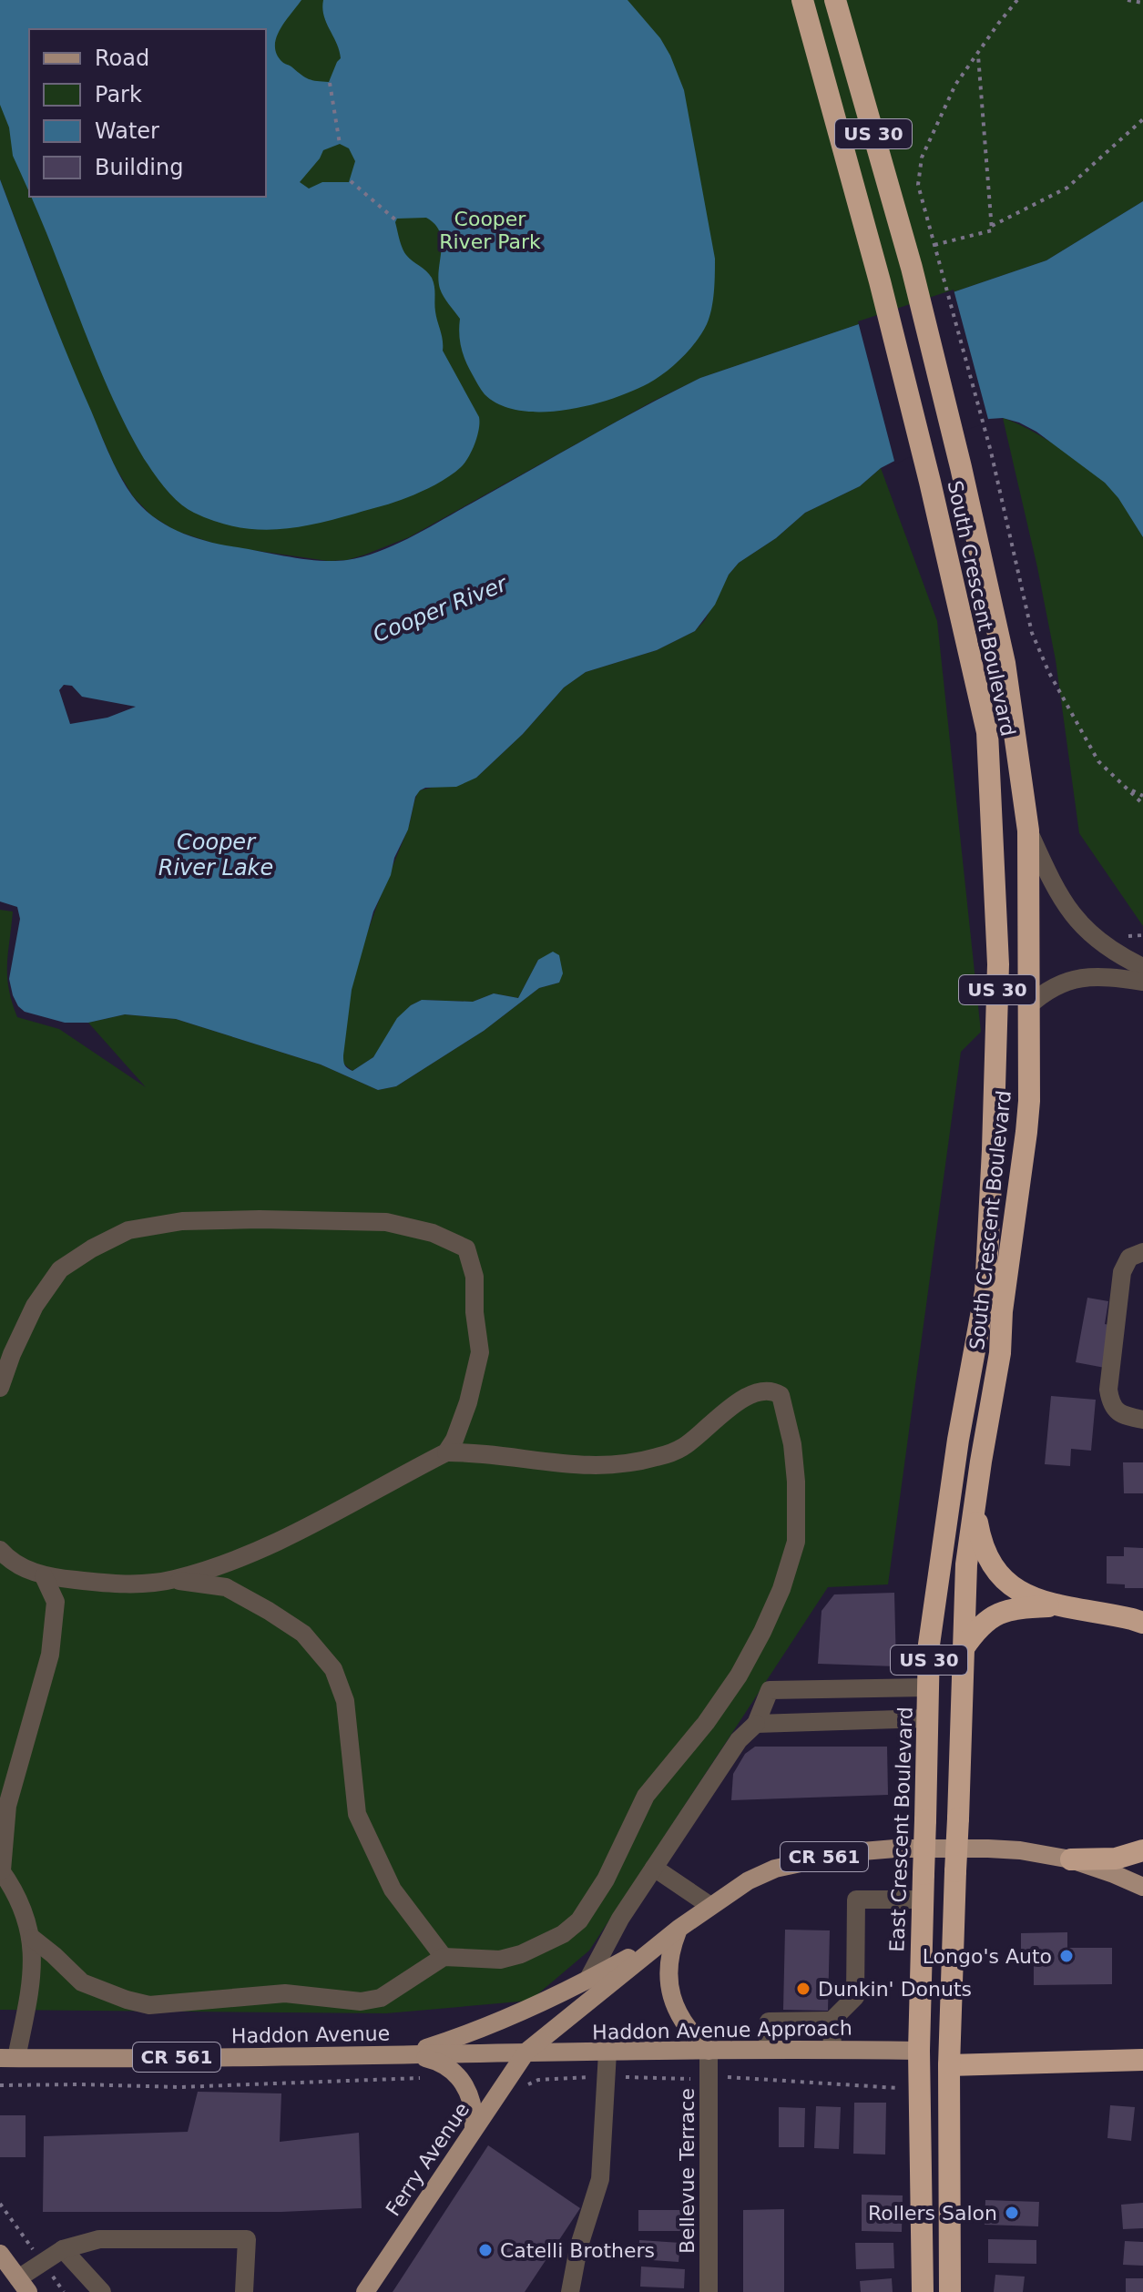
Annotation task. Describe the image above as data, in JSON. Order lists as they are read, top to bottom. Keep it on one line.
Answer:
{"streets":{"highway":["US 30","South Crescent Boulevard","East Crescent Boulevard"],"main road":["CR 561","Haddon Avenue Approach","Haddon Avenue","Ferry Avenue"],"street":["Bellevue Terrace"]},"crossings":[["US 30","South Crescent Boulevard"],["South Crescent Boulevard","East Crescent Boulevard"],["East Crescent Boulevard","Haddon Avenue Approach"],["Haddon Avenue Approach","Haddon Avenue"],["Haddon Avenue Approach","Ferry Avenue"],["Haddon Avenue Approach","Bellevue Terrace"],["Haddon Avenue","Ferry Avenue"]],"water":["Cooper River","Cooper River Lake"],"parks":["Cooper River Park"],"places":["Longo's Auto","Dunkin' Donuts","Rollers Salon","Catelli Brothers"],"legend":["Road","Park","Water","Building"]}
